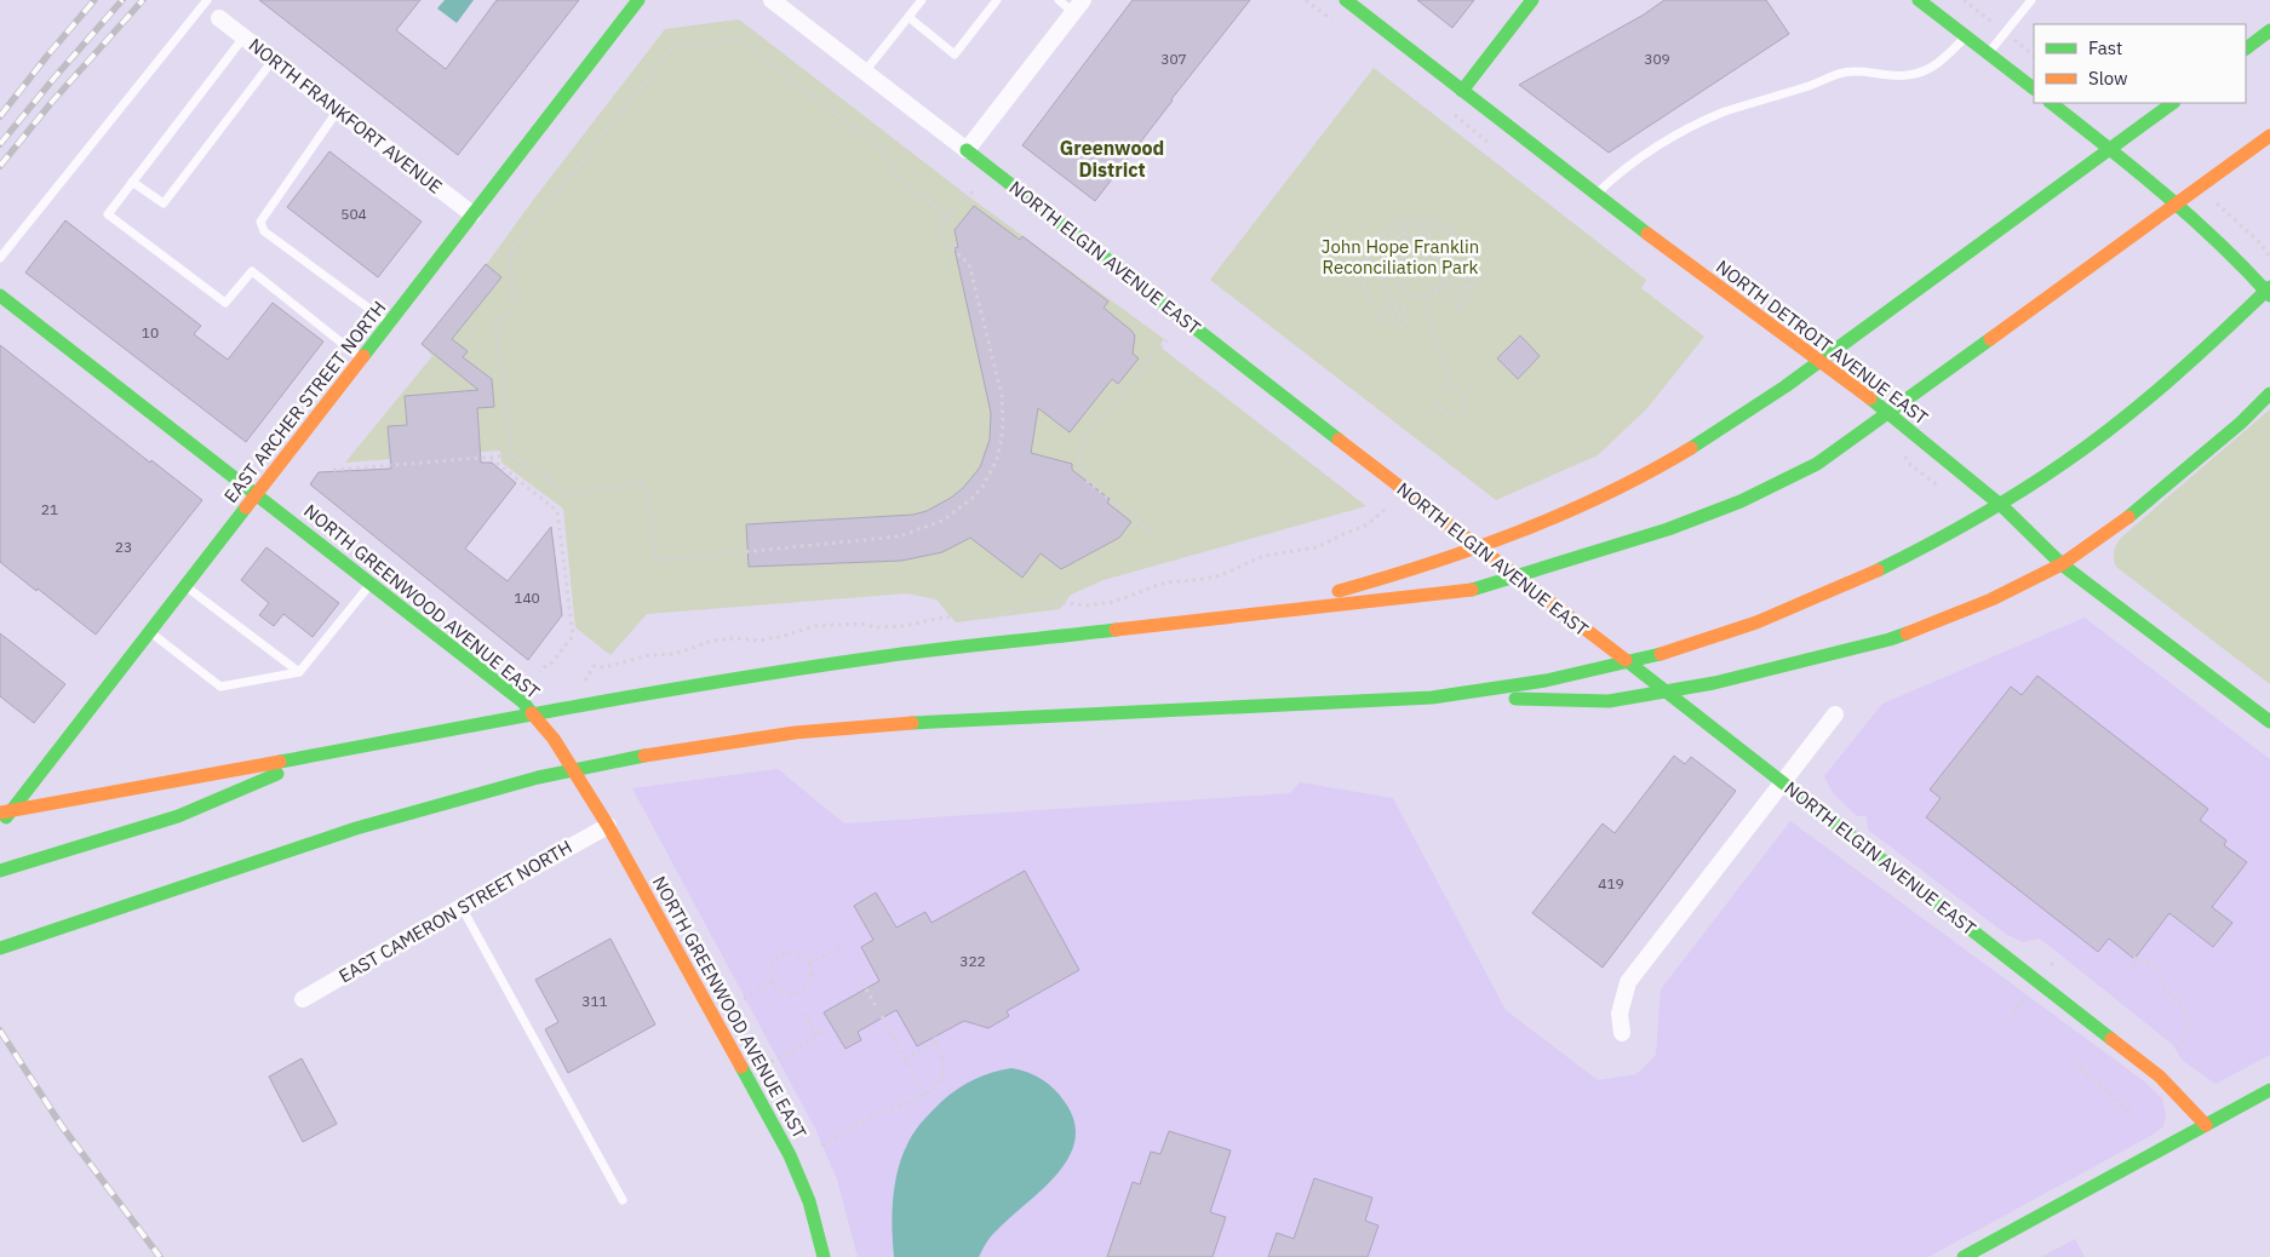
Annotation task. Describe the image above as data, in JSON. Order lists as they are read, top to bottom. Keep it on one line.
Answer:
{"streets":{"main road":["NORTH ELGIN AVENUE EAST","NORTH DETROIT AVENUE EAST","EAST ARCHER STREET NORTH","NORTH GREENWOOD AVENUE EAST"],"street":["NORTH FRANKFORT AVENUE","EAST CAMERON STREET NORTH"]},"crossings":[["NORTH FRANKFORT AVENUE","EAST ARCHER STREET NORTH"],["EAST ARCHER STREET NORTH","NORTH GREENWOOD AVENUE EAST"],["NORTH GREENWOOD AVENUE EAST","EAST CAMERON STREET NORTH"]],"districts":["Greenwood District"],"parks":["John Hope Franklin Reconciliation Park"],"house_numbers":["307","309","504","10","21","23","140","419","322","311"],"legend":["Fast","Slow"]}
